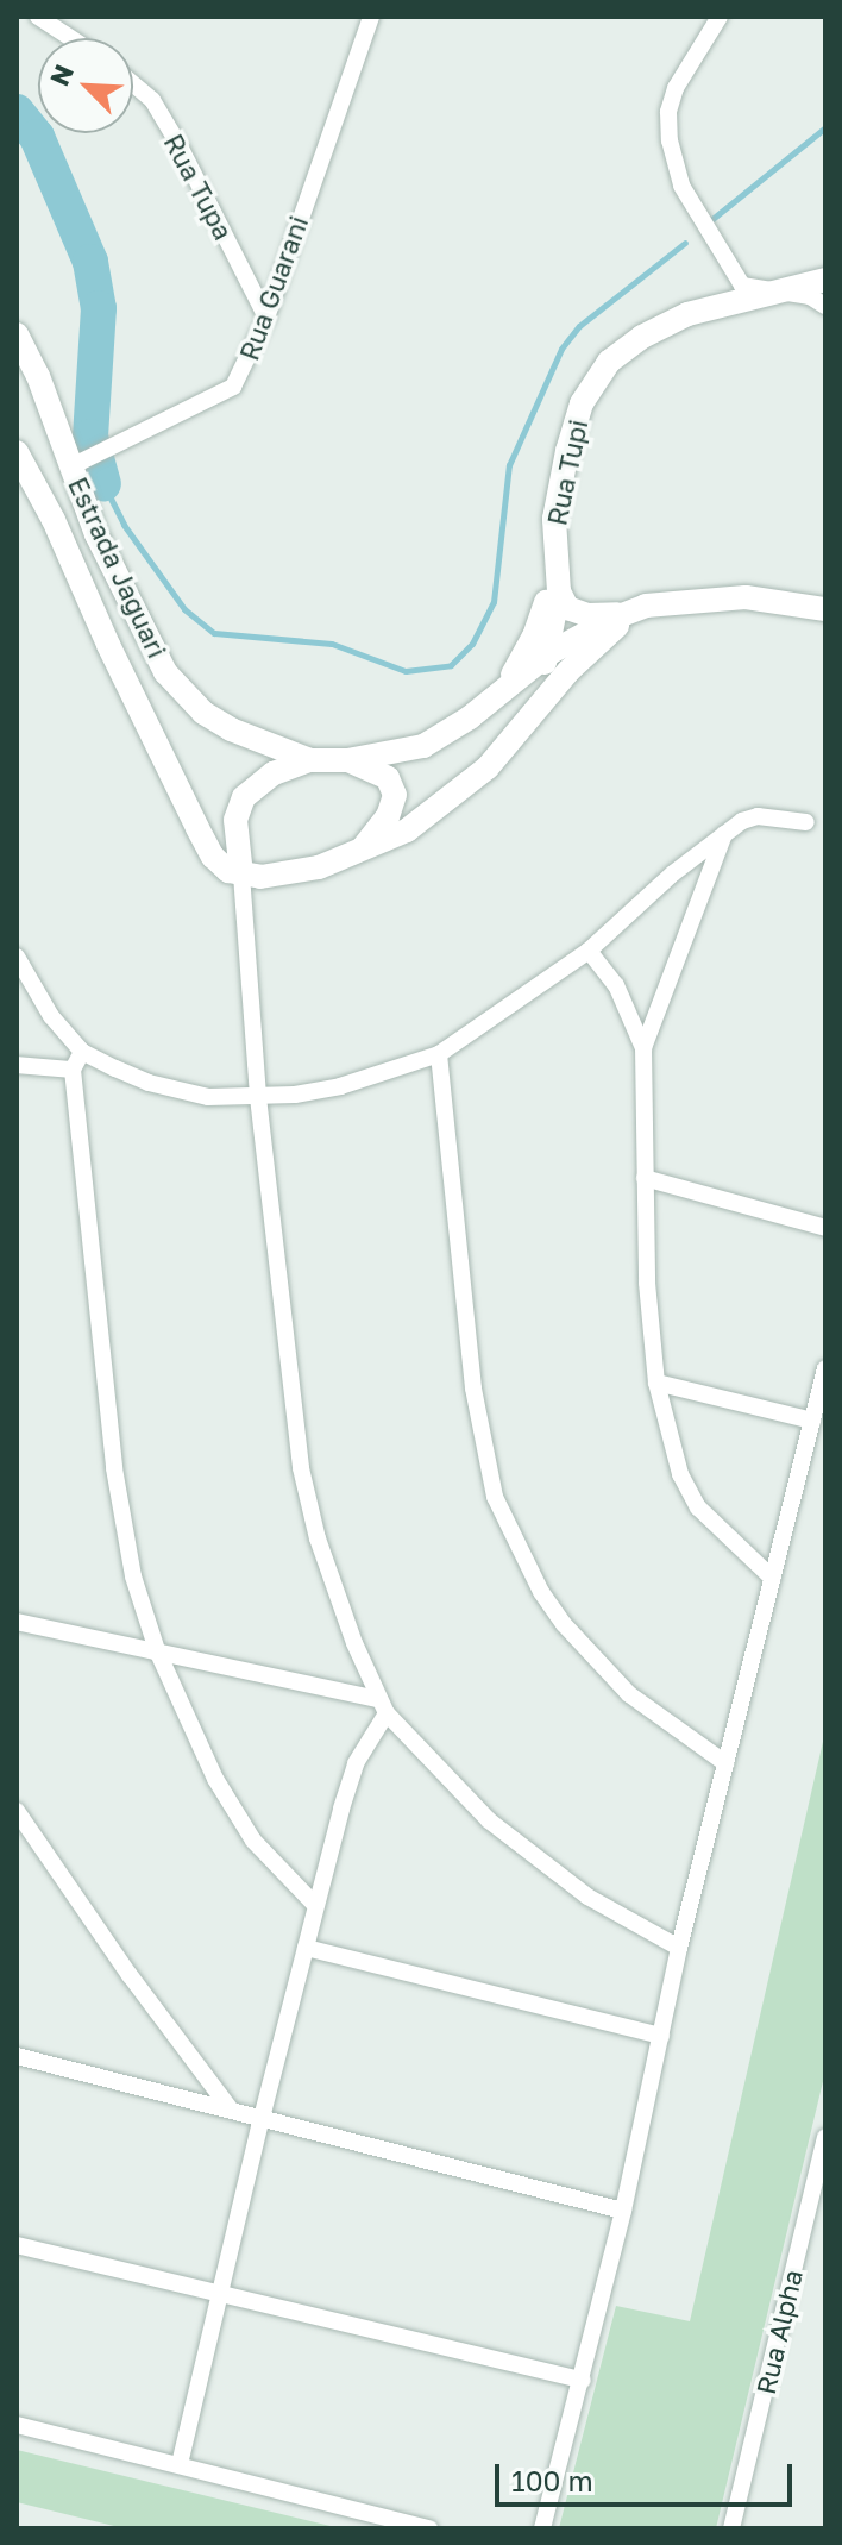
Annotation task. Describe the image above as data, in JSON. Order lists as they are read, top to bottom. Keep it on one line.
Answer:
{"streets":{"main road":["Rua Tupi","Estrada Jaguari"],"street":["Rua Tupa","Rua Guarani","Rua Alpha"]},"crossings":[["Rua Tupa","Rua Guarani"],["Rua Guarani","Estrada Jaguari"],["Rua Tupi","Estrada Jaguari"]],"scale_bar":"100 m","north":"top left"}
